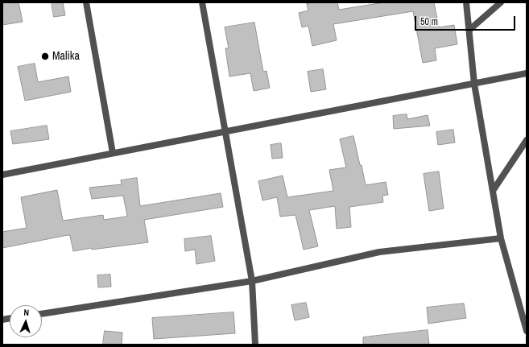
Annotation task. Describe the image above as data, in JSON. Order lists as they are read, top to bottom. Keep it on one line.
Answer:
{"places":["Malika"],"scale_bar":"50 m","north":"top"}
